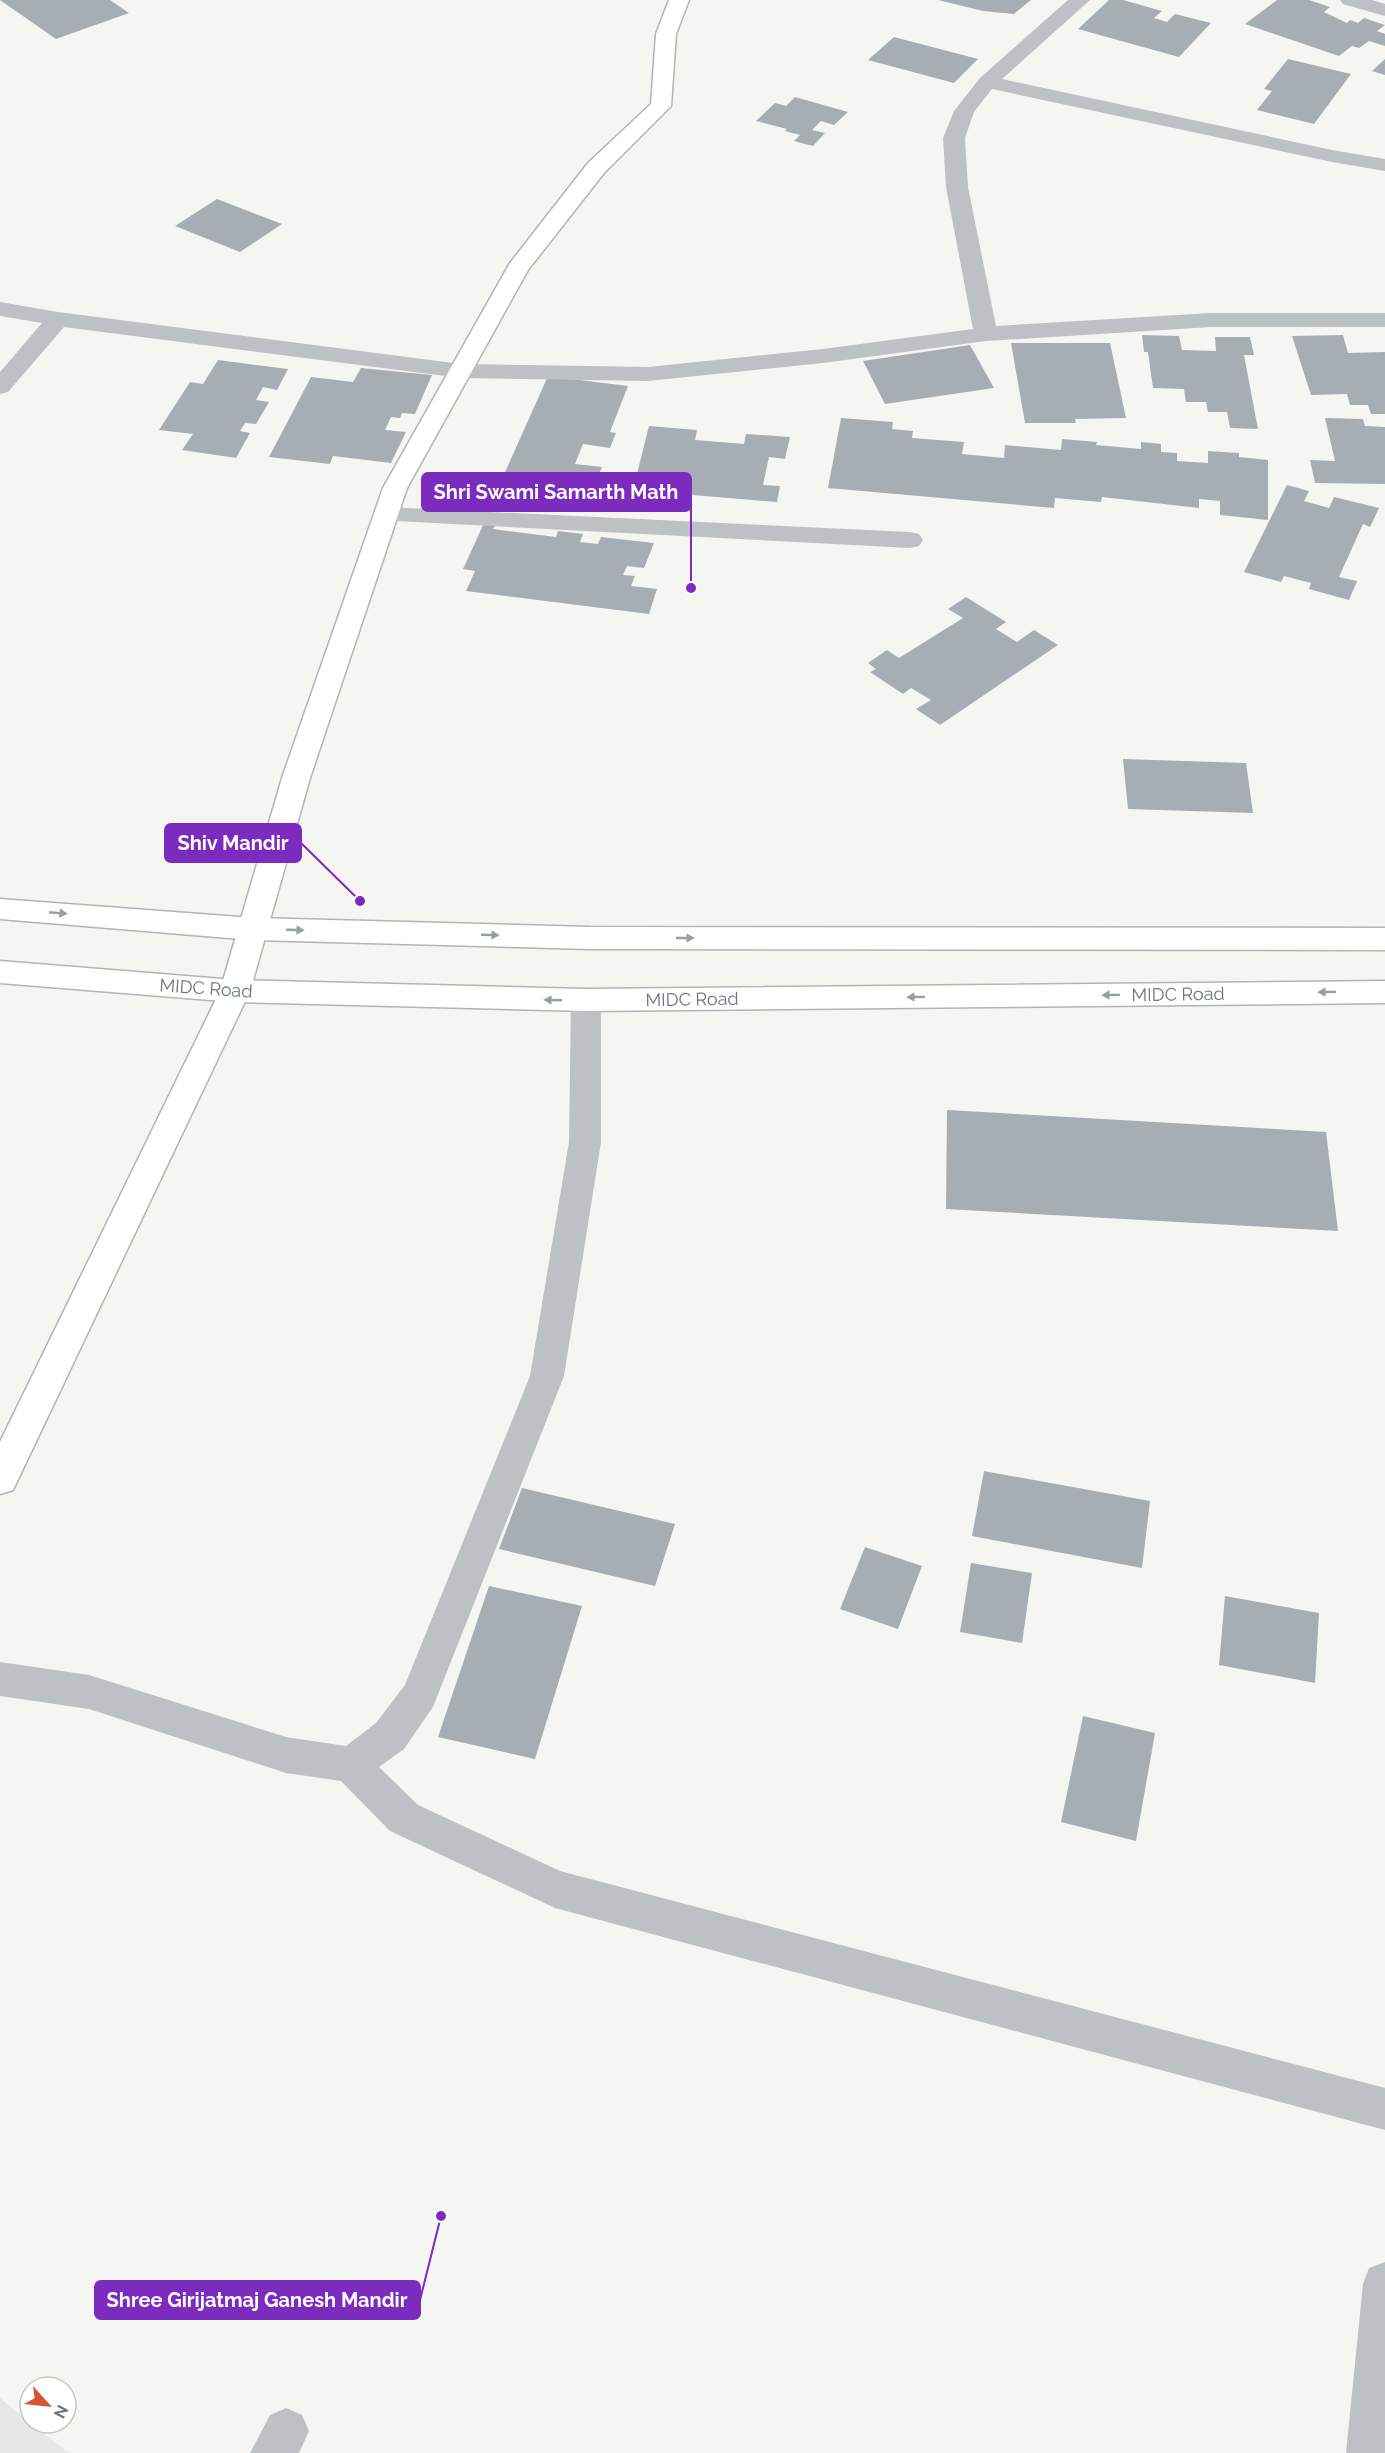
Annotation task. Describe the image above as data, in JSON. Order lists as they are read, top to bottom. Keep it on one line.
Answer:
{"streets":{"main road":["MIDC Road"]},"places":["Shri Swami Samarth Math","Shiv Mandir","Shree Girijatmaj Ganesh Mandir"],"north":"bottom right"}
